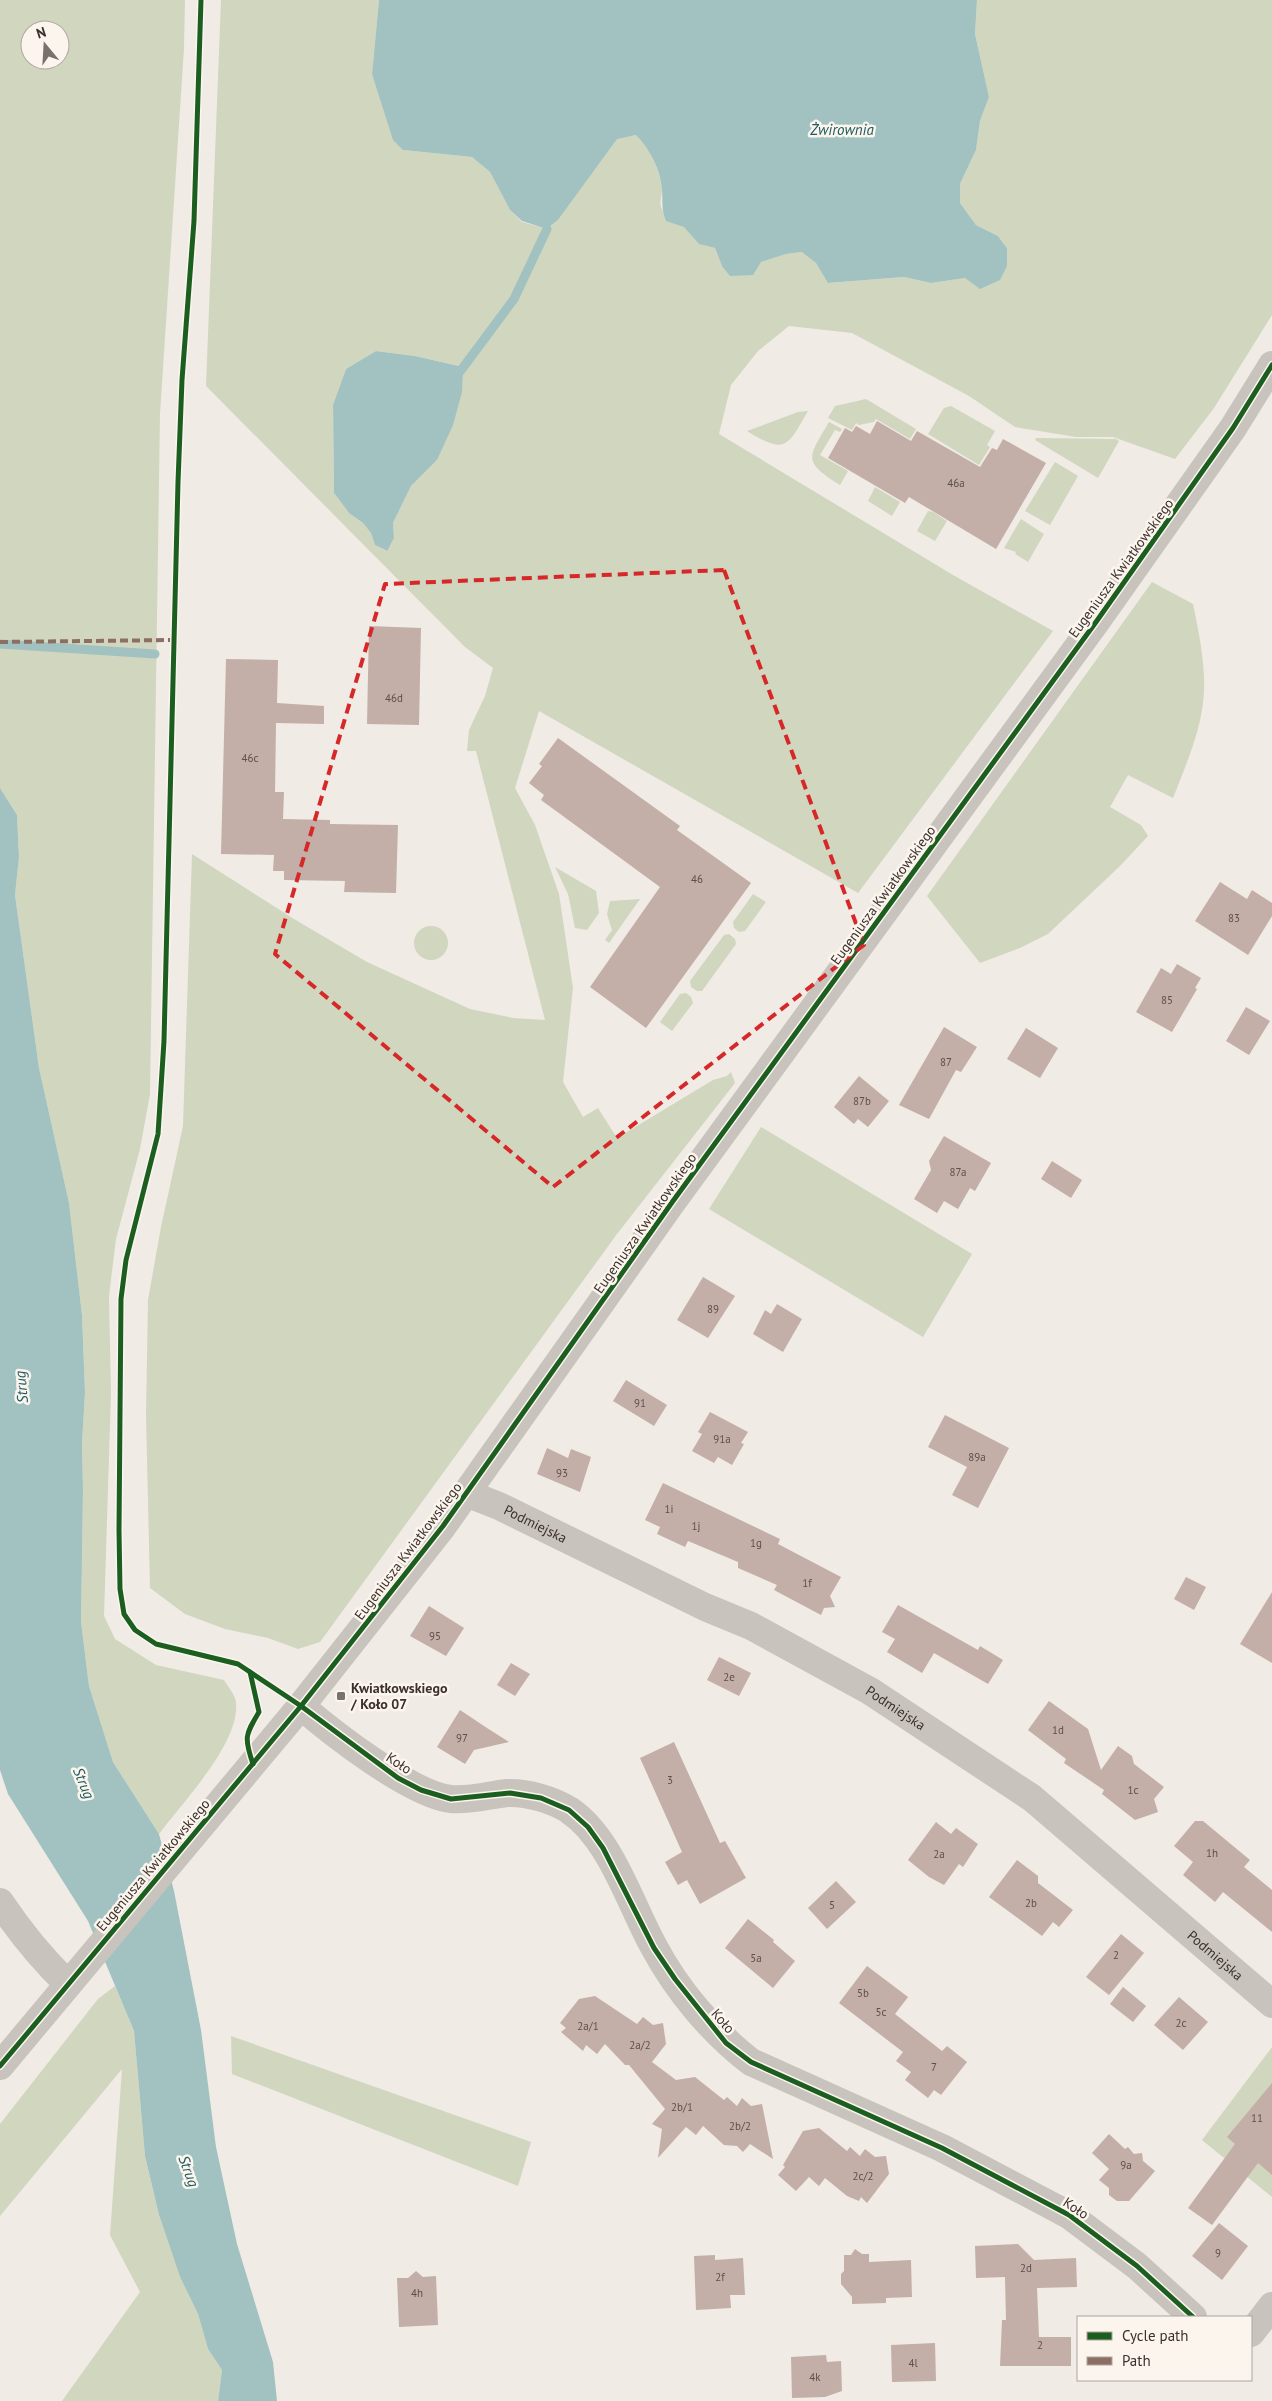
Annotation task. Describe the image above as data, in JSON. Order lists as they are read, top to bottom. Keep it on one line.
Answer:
{"streets":{"street":["Eugeniusza Kwiatkowskiego","Podmiejska","Koło"]},"crossings":[["Eugeniusza Kwiatkowskiego","Podmiejska"],["Eugeniusza Kwiatkowskiego","Koło"]],"water":["Żwirownia","Strug"],"places":{"transit":["Kwiatkowskiego / Koło 07"]},"house_numbers":["46a","46d","46c","46","83","85","87","87b","87a","89","91","91a","89a","93","1i","1j","1g","1f","95","2e","1d","97","3","1c","1h","2a","2b","5","2","5a","5b","5c","2c","2a/1","2a/2","7","2b/1","11","2b/2","9a","2c/2","9","2d","2f","4h","2","4l","4k"],"legend":["Cycle path","Path"],"north":"top"}
